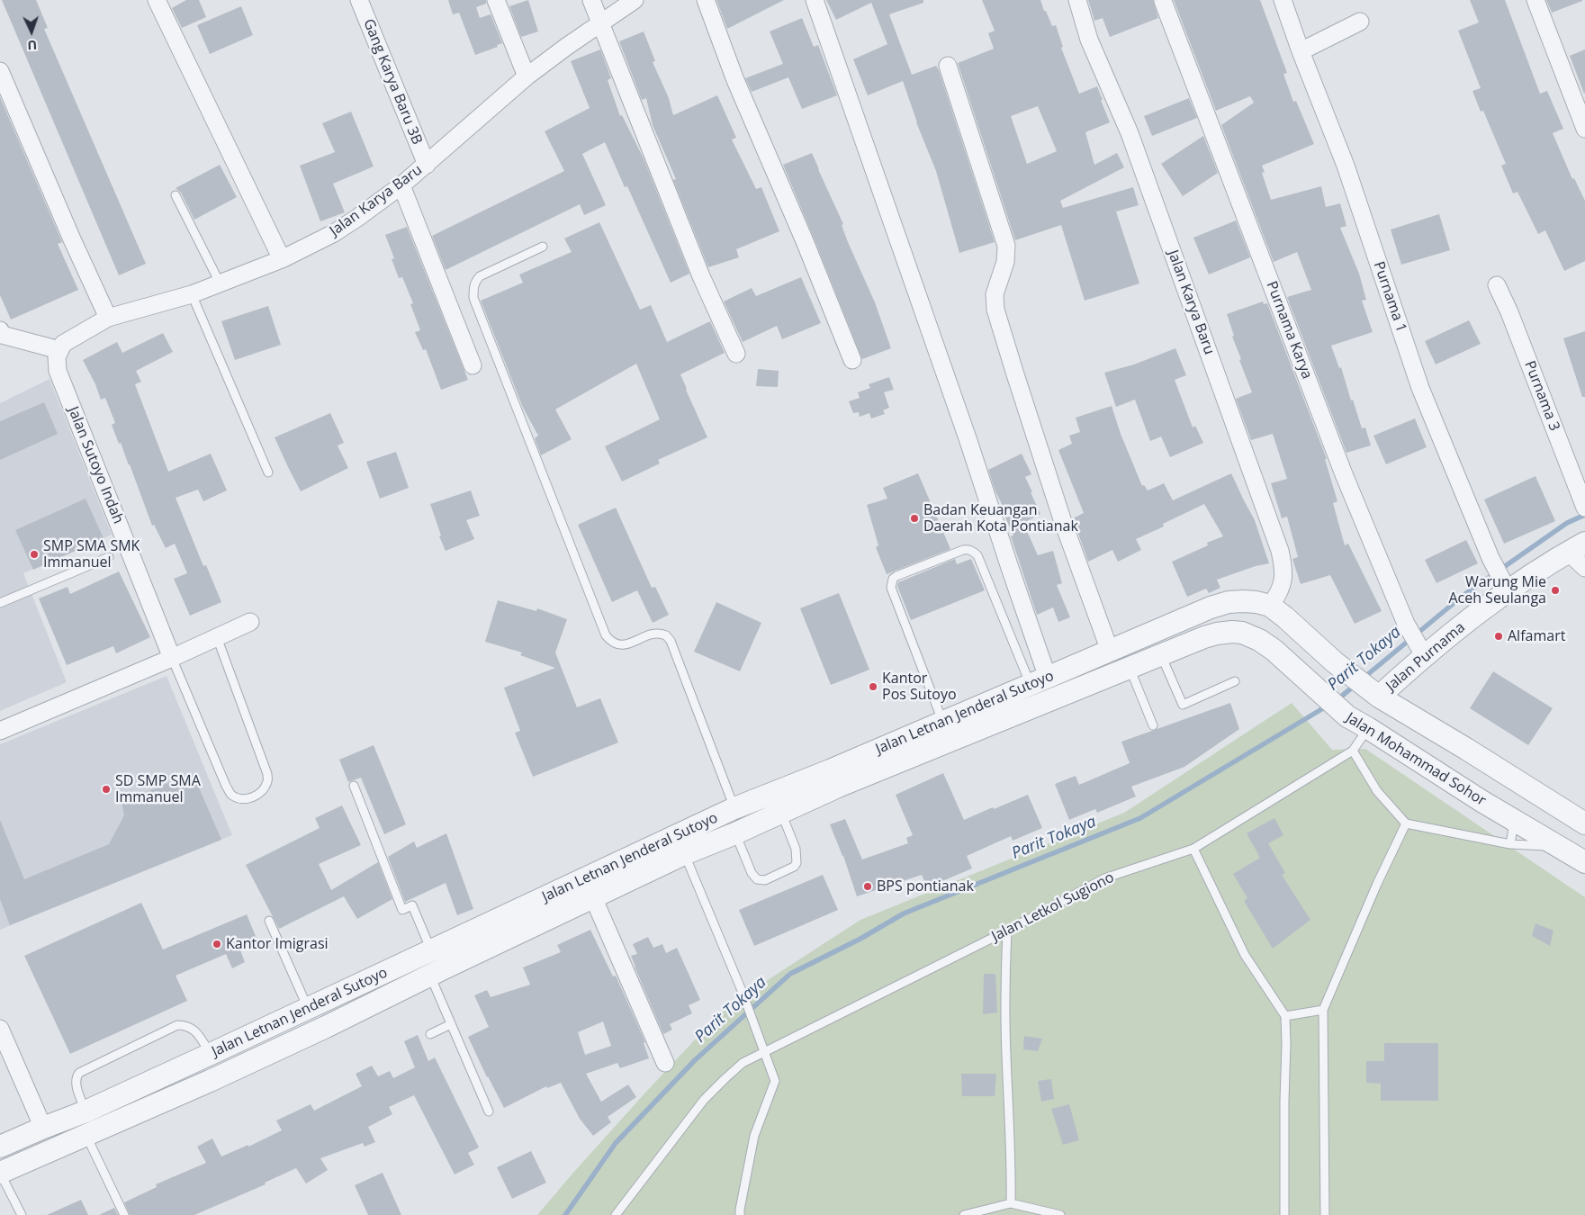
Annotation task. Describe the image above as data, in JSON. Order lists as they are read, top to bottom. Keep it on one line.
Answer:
{"streets":{"street":["Gang Karya Baru 3B","Jalan Karya Baru","Purnama 1","Purnama Karya","Purnama 3","Jalan Sutoyo Indah","Jalan Purnama","Jalan Letnan Jenderal Sutoyo","Jalan Mohammad Sohor"],"lane":["Jalan Letkol Sugiono"]},"crossings":[["Gang Karya Baru 3B","Jalan Karya Baru"],["Jalan Karya Baru","Jalan Sutoyo Indah"],["Jalan Karya Baru","Jalan Letnan Jenderal Sutoyo"],["Purnama 1","Jalan Purnama"],["Purnama Karya","Jalan Purnama"],["Jalan Letnan Jenderal Sutoyo","Jalan Mohammad Sohor"],["Jalan Mohammad Sohor","Jalan Letkol Sugiono"]],"water":["Parit Tokaya"],"places":["Badan Keuangan Daerah Kota Pontianak","SMP SMA SMK Immanuel","Warung Mie Aceh Seulanga","Alfamart","Kantor Pos Sutoyo","SD SMP SMA Immanuel","BPS pontianak","Kantor Imigrasi"],"north":"bottom"}
